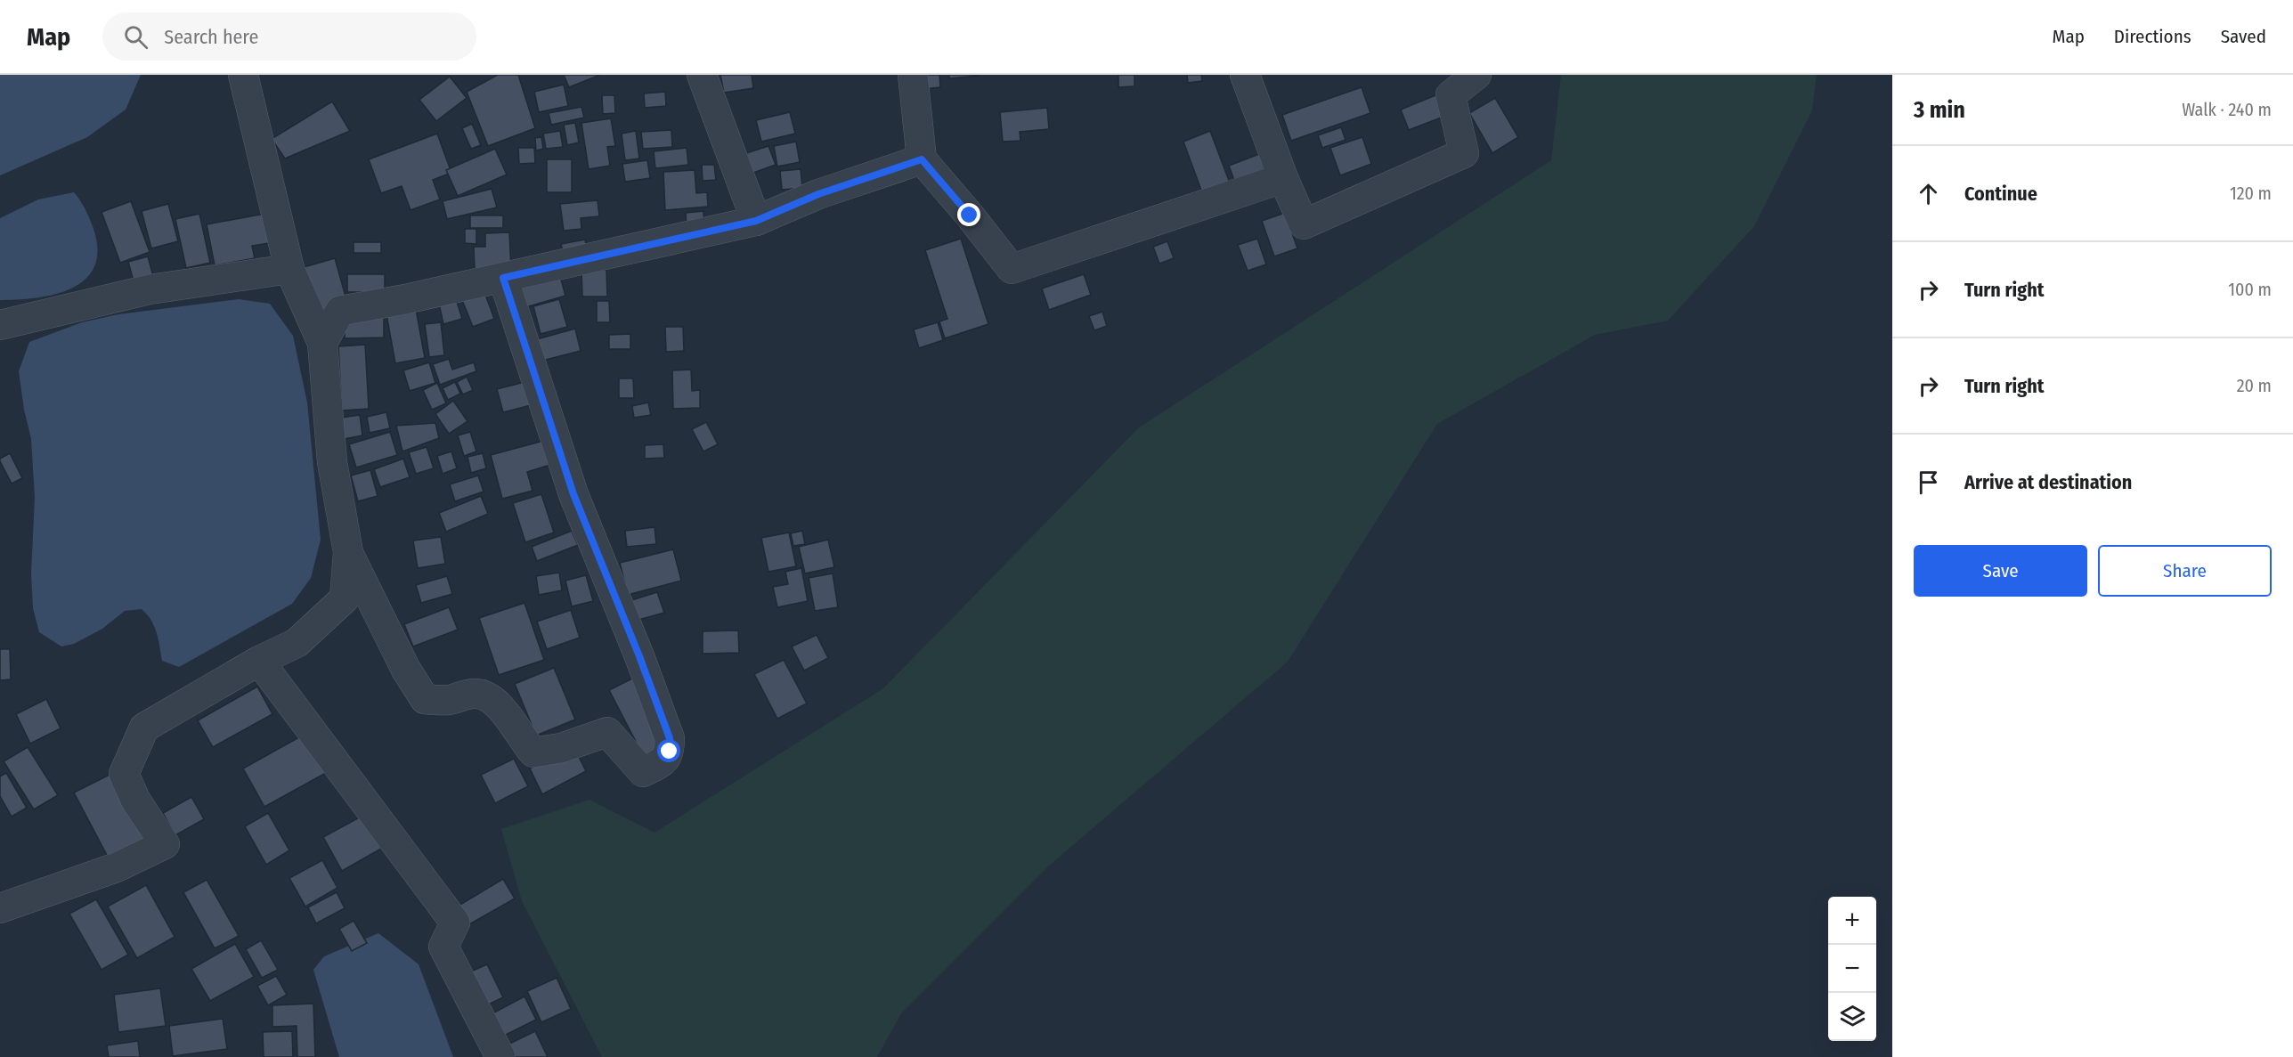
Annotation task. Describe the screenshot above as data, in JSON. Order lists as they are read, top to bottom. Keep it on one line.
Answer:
{"page":{"header":"Map","search":"Search here","nav":["Map","Directions","Saved"],"heading":["3 min","Walk · 240 m"],"list":[["Continue","120 m"],["Turn right","100 m"],["Turn right","20 m"],"Arrive at destination"],"buttons":["Save","Share"],"map_buttons":["+","−"]}}
